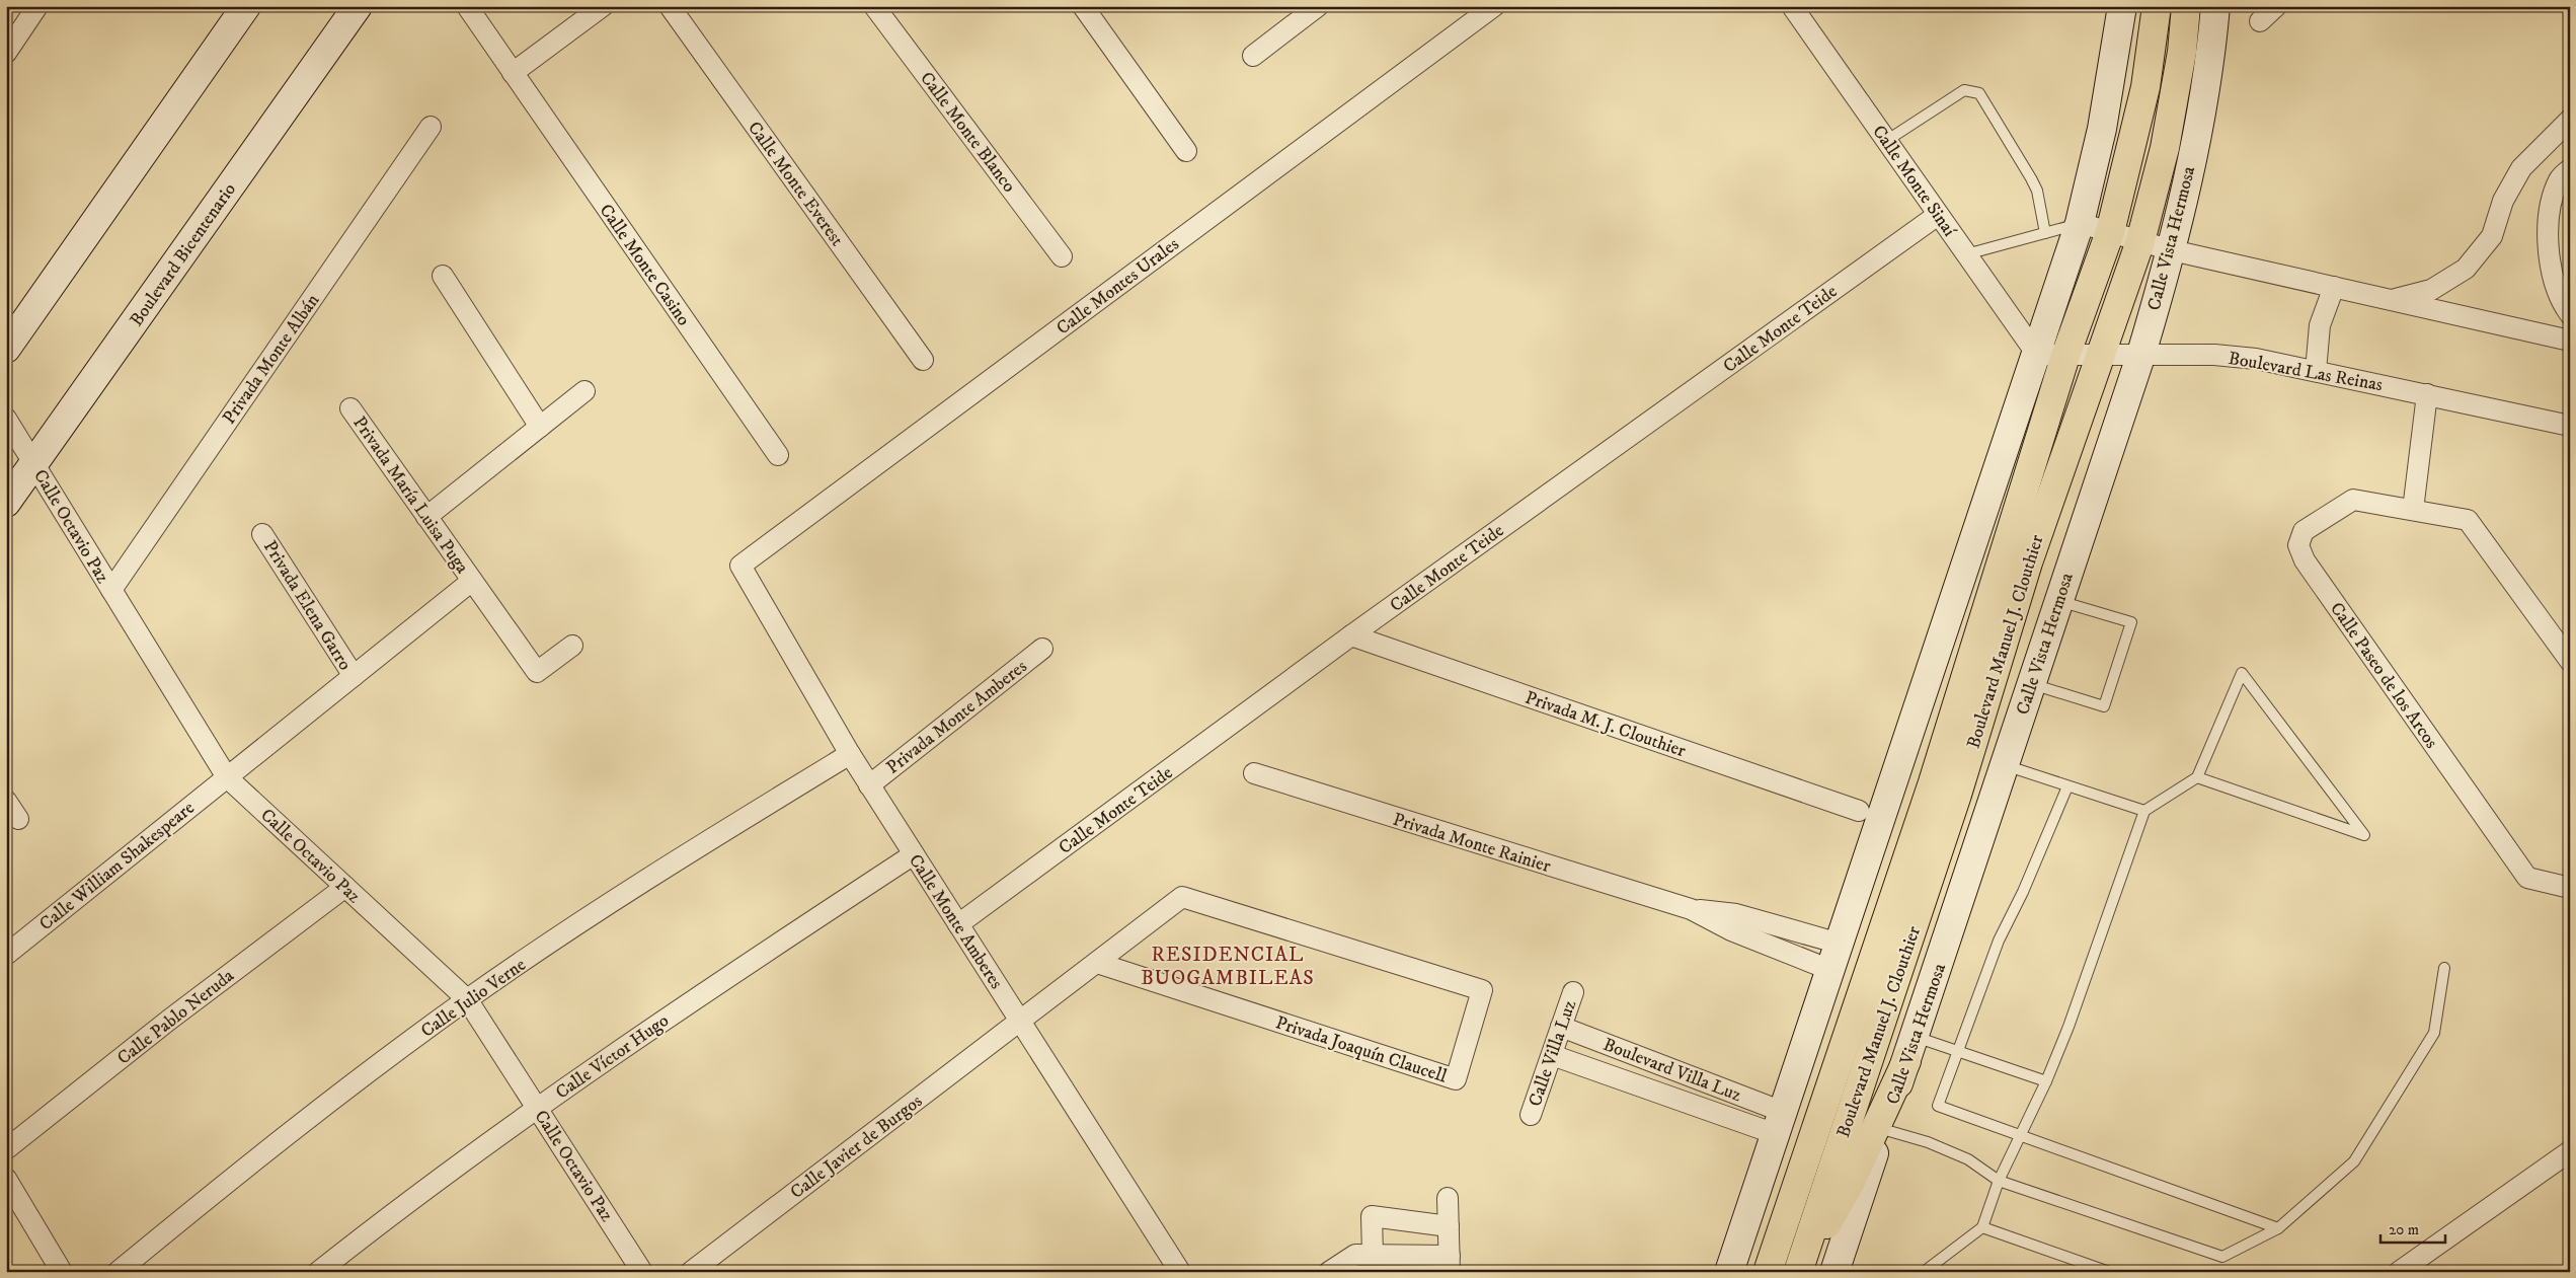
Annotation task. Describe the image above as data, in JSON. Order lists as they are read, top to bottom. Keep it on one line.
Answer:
{"streets":{"main road":["Boulevard Manuel J. Clouthier"],"street":["Calle Monte Blanco","Calle Monte Sinaí","Calle Monte Everest","Calle Vista Hermosa","Boulevard Bicentenario","Calle Monte Casino","Calle Montes Urales","Calle Monte Teide","Privada Monte Albán","Boulevard Las Reinas","Privada María Luisa Puga","Calle Octavio Paz","Privada Elena Garro","Calle Paseo de los Arcos","Privada Monte Amberes","Privada M. J. Clouthier","Privada Monte Rainier","Calle William Shakespeare","Calle Monte Amberes","Calle Julio Verne","Calle Pablo Neruda","Privada Joaquín Claucell","Calle Villa Luz","Calle Víctor Hugo","Boulevard Villa Luz","Calle Javier de Burgos"]},"crossings":[["Calle Monte Sinaí","Calle Monte Teide"],["Calle Monte Sinaí","Boulevard Las Reinas"],["Calle Vista Hermosa","Boulevard Las Reinas"],["Boulevard Bicentenario","Calle Octavio Paz"],["Calle Montes Urales","Calle Monte Amberes"],["Calle Monte Teide","Privada M. J. Clouthier"],["Calle Monte Teide","Calle Monte Amberes"],["Privada Monte Albán","Calle Octavio Paz"],["Boulevard Las Reinas","Boulevard Manuel J. Clouthier"],["Calle Octavio Paz","Calle William Shakespeare"],["Calle Octavio Paz","Calle Julio Verne"],["Calle Octavio Paz","Calle Pablo Neruda"],["Calle Octavio Paz","Calle Víctor Hugo"],["Privada Monte Amberes","Calle Monte Amberes"],["Calle Monte Amberes","Calle Julio Verne"],["Calle Monte Amberes","Privada Joaquín Claucell"],["Calle Monte Amberes","Calle Víctor Hugo"],["Calle Monte Amberes","Calle Javier de Burgos"],["Privada Joaquín Claucell","Calle Javier de Burgos"],["Calle Villa Luz","Boulevard Villa Luz"]],"districts":["RESIDENCIAL BUOGAMBILEAS"],"scale_bar":"20 m"}
